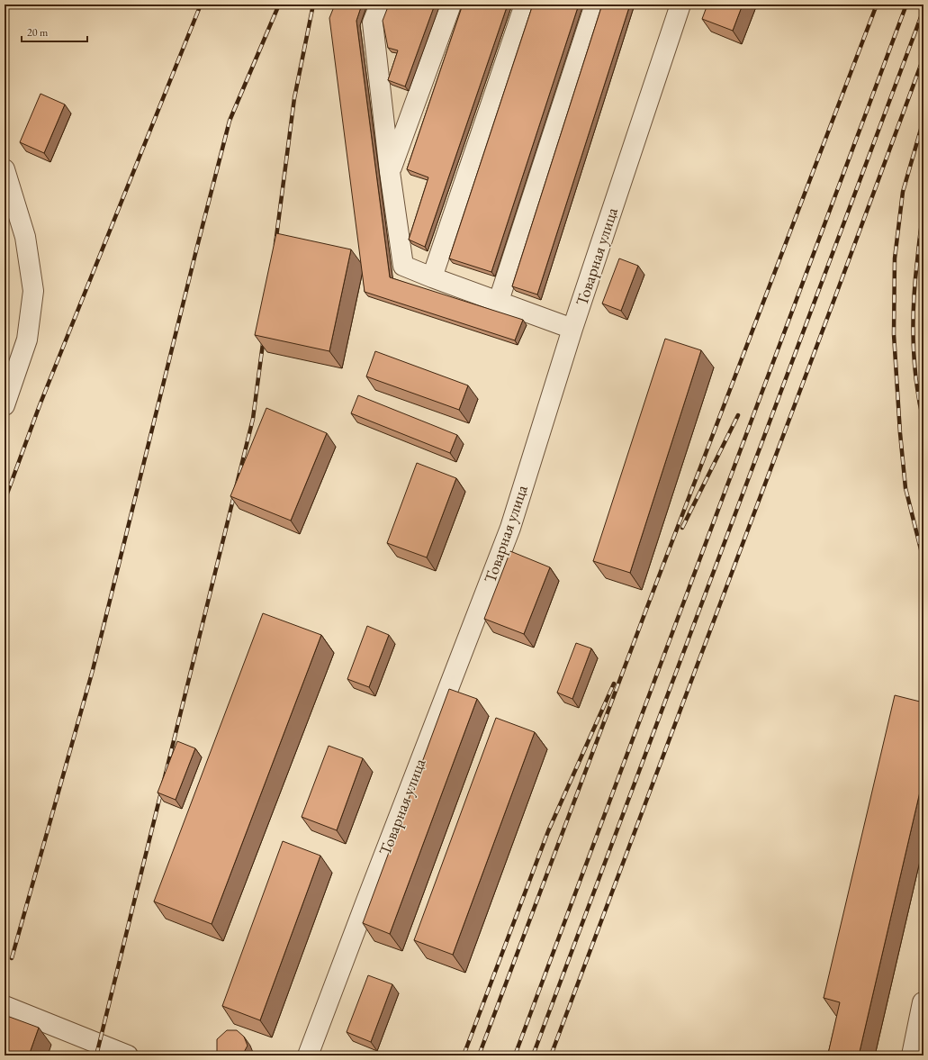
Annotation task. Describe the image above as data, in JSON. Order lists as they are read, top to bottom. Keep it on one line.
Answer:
{"streets":{"street":["Товарная улица"]},"scale_bar":"20 m"}
